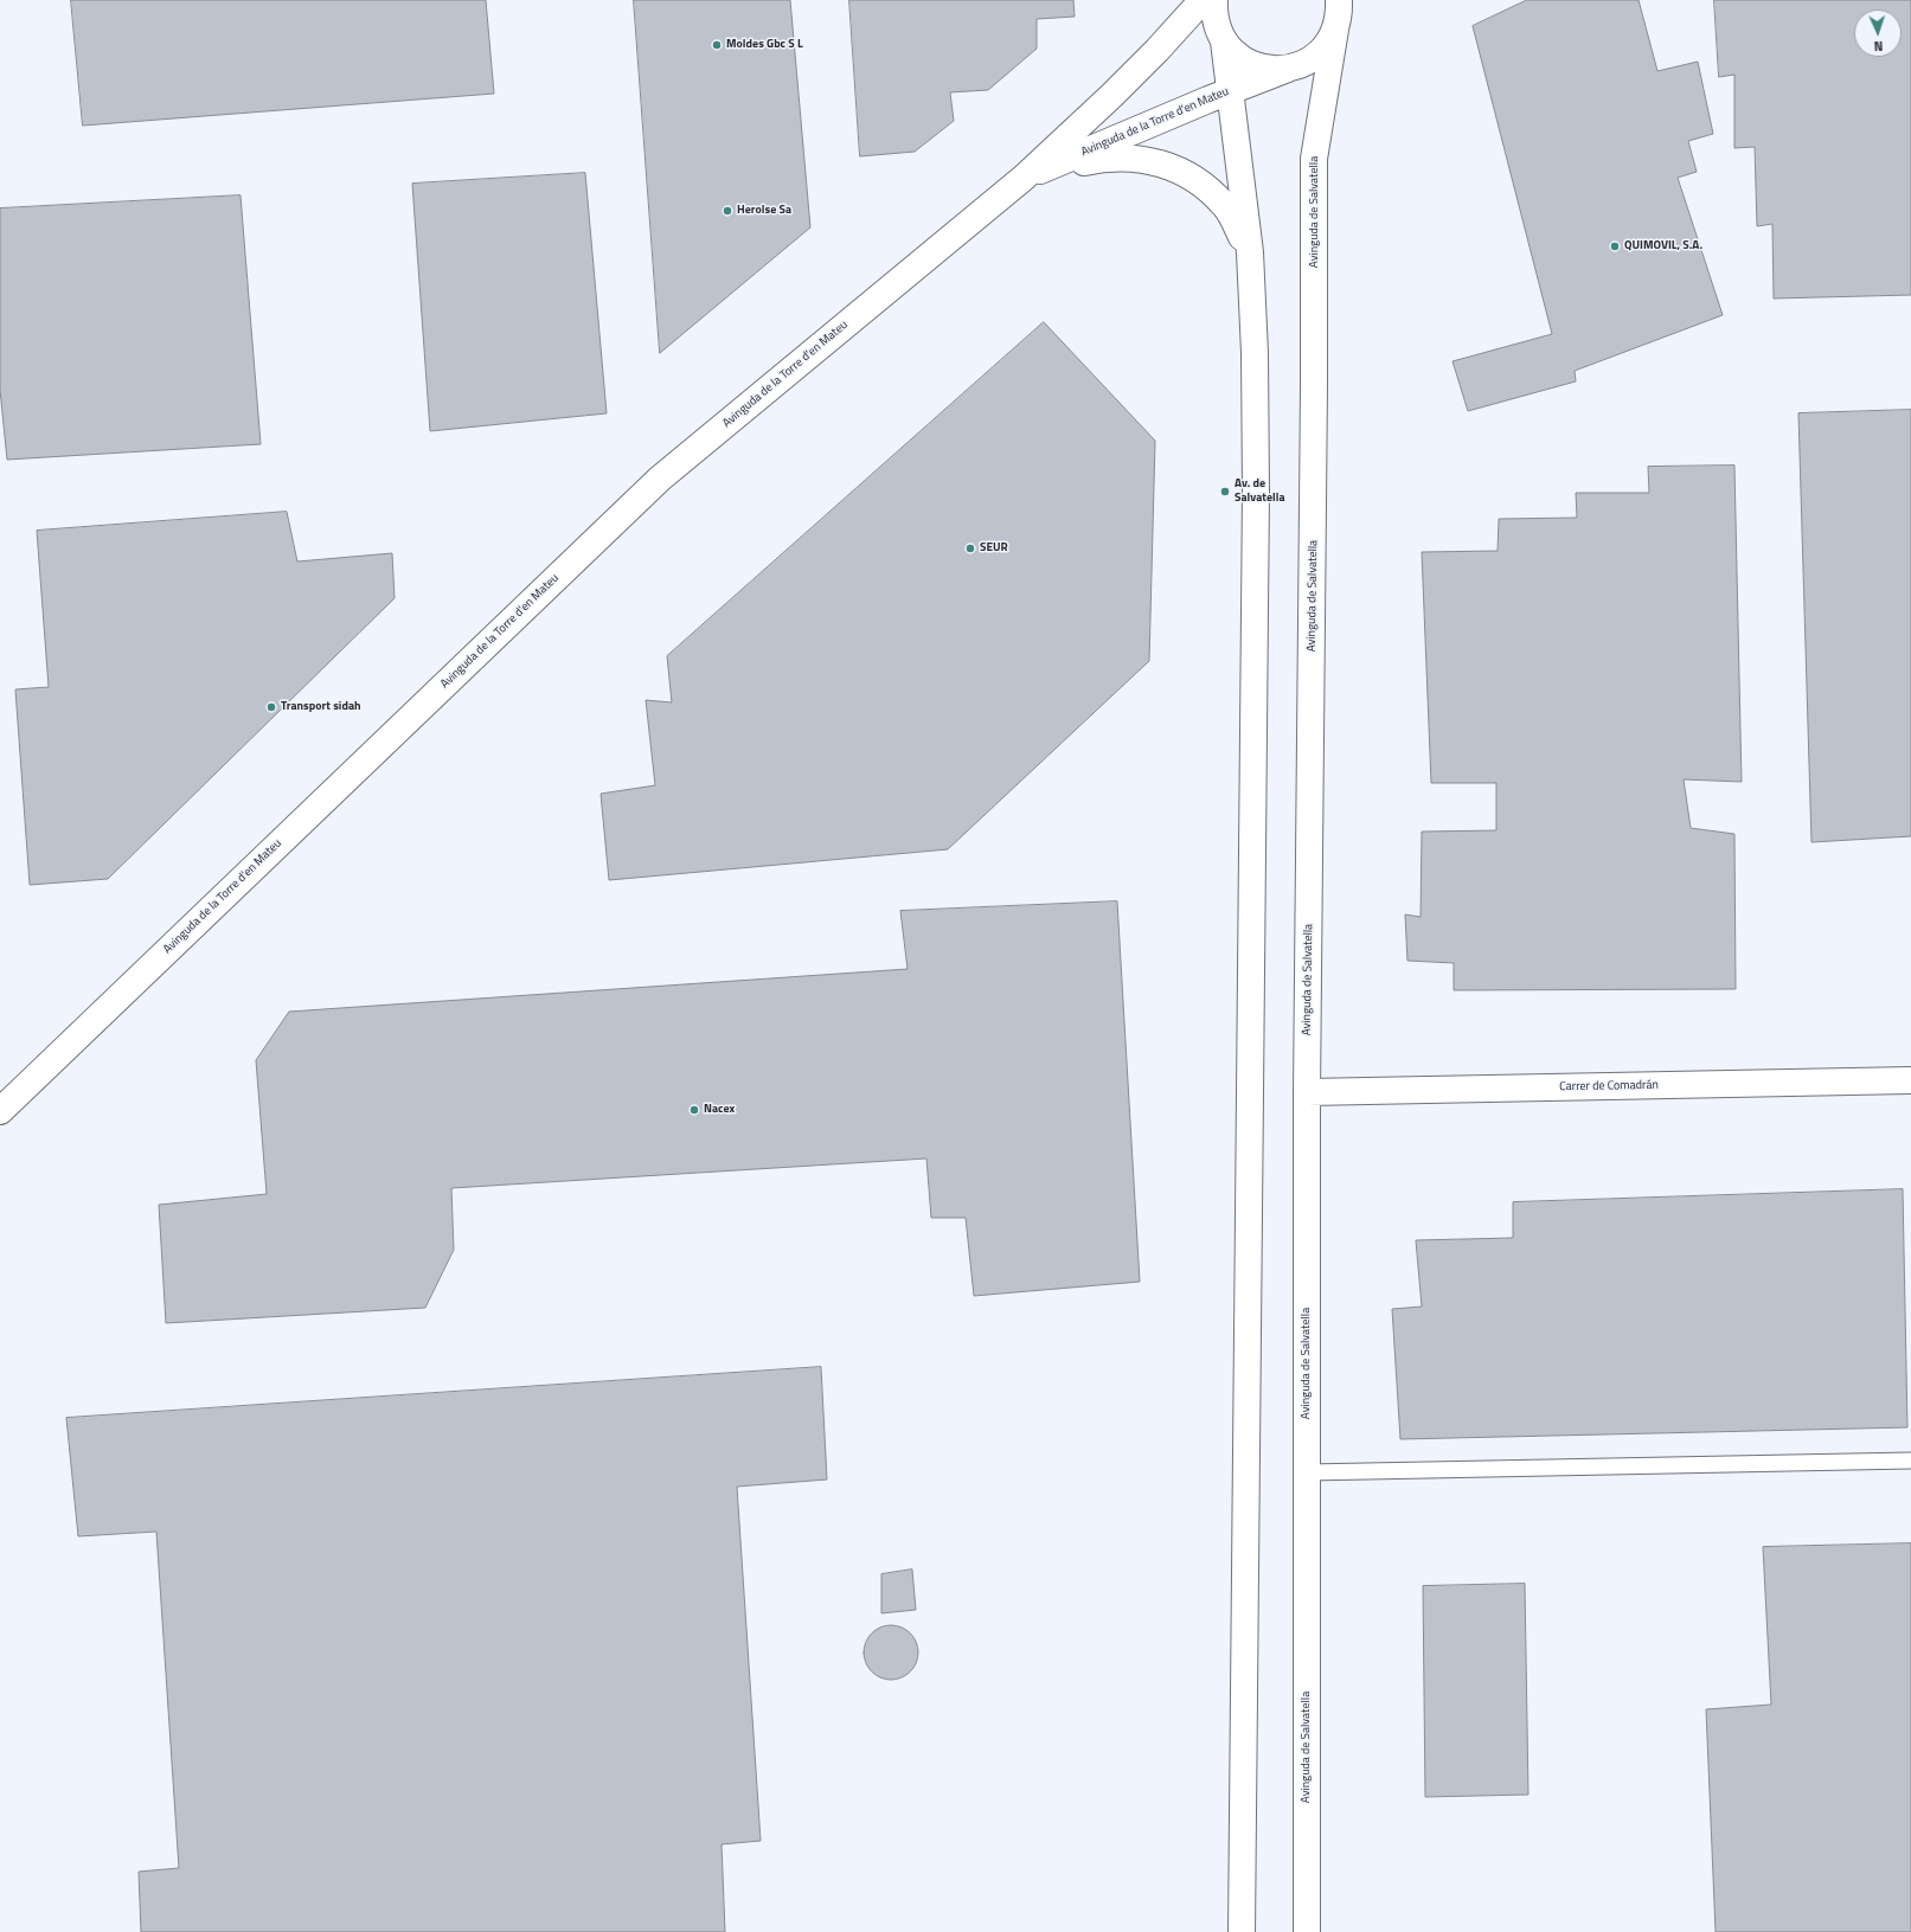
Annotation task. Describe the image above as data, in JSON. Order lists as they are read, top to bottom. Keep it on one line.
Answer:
{"streets":{"street":["Avinguda de la Torre d'en Mateu","Avinguda de Salvatella","Carrer de Comadrán"]},"crossings":[["Avinguda de la Torre d'en Mateu","Avinguda de Salvatella"],["Avinguda de Salvatella","Carrer de Comadrán"]],"places":["Moldes Gbc S L","Herolse Sa","QUIMOVIL, S.A.","Av. de Salvatella","SEUR","Transport sidah","Nacex"],"north":"bottom"}
